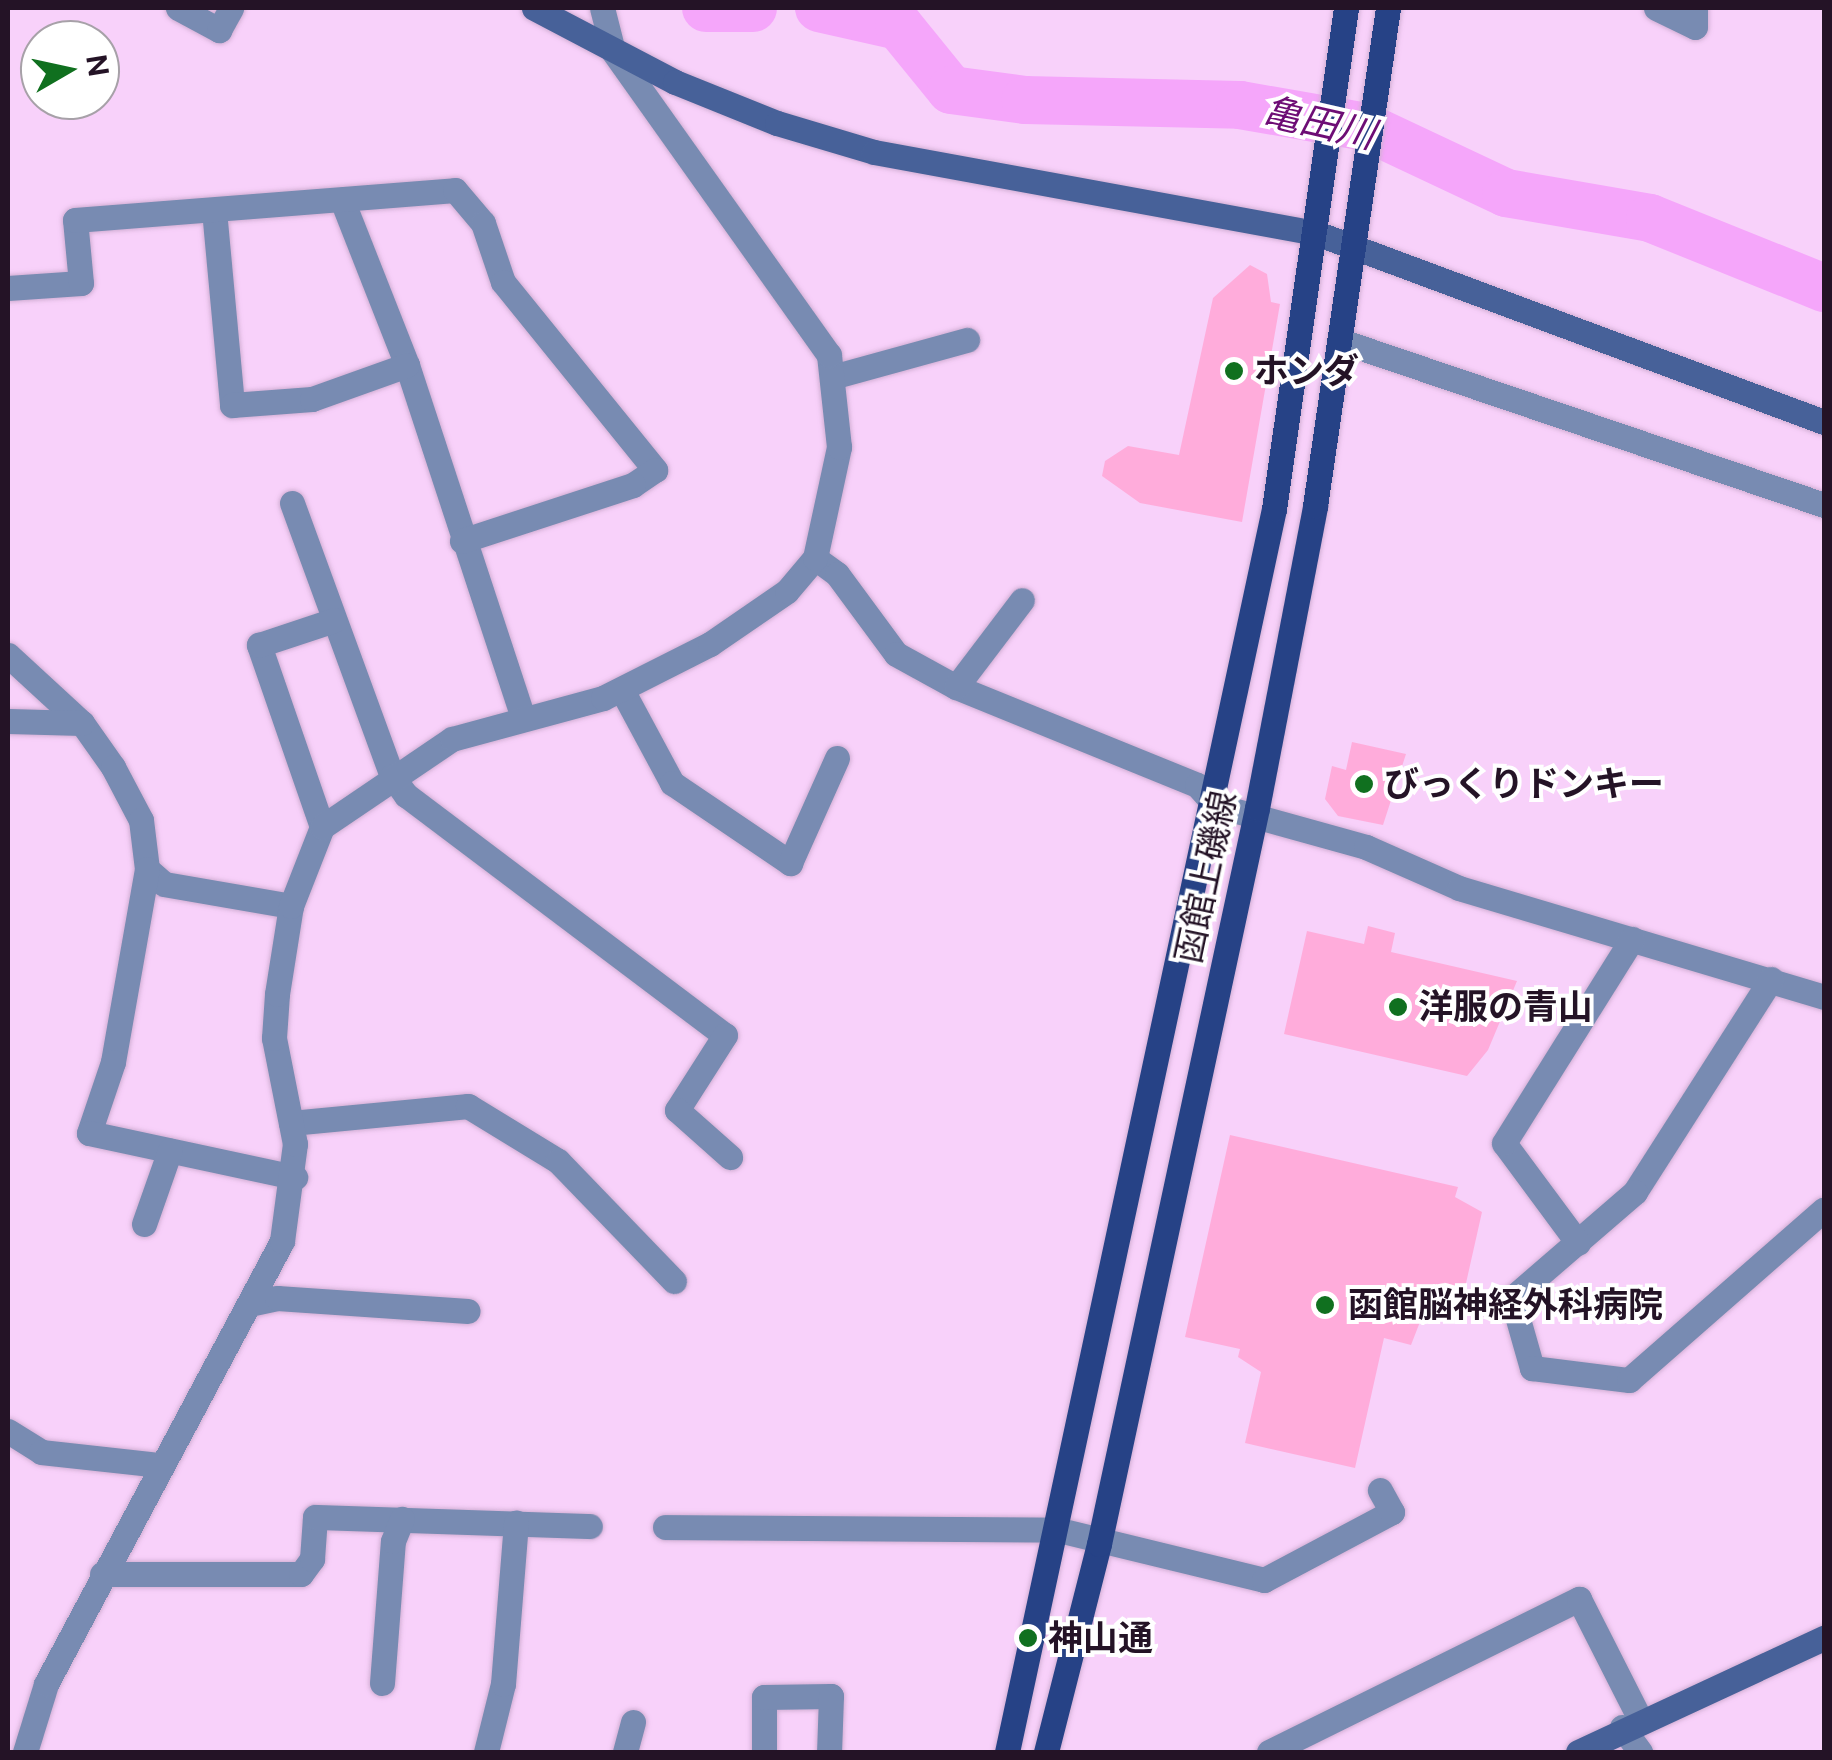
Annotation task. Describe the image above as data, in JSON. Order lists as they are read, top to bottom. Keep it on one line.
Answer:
{"streets":{"main road":["函館上磯線"]},"water":["亀田川"],"places":["ホンダ","びっくりドンキー","洋服の青山","函館脳神経外科病院","神山通"],"north":"right"}
